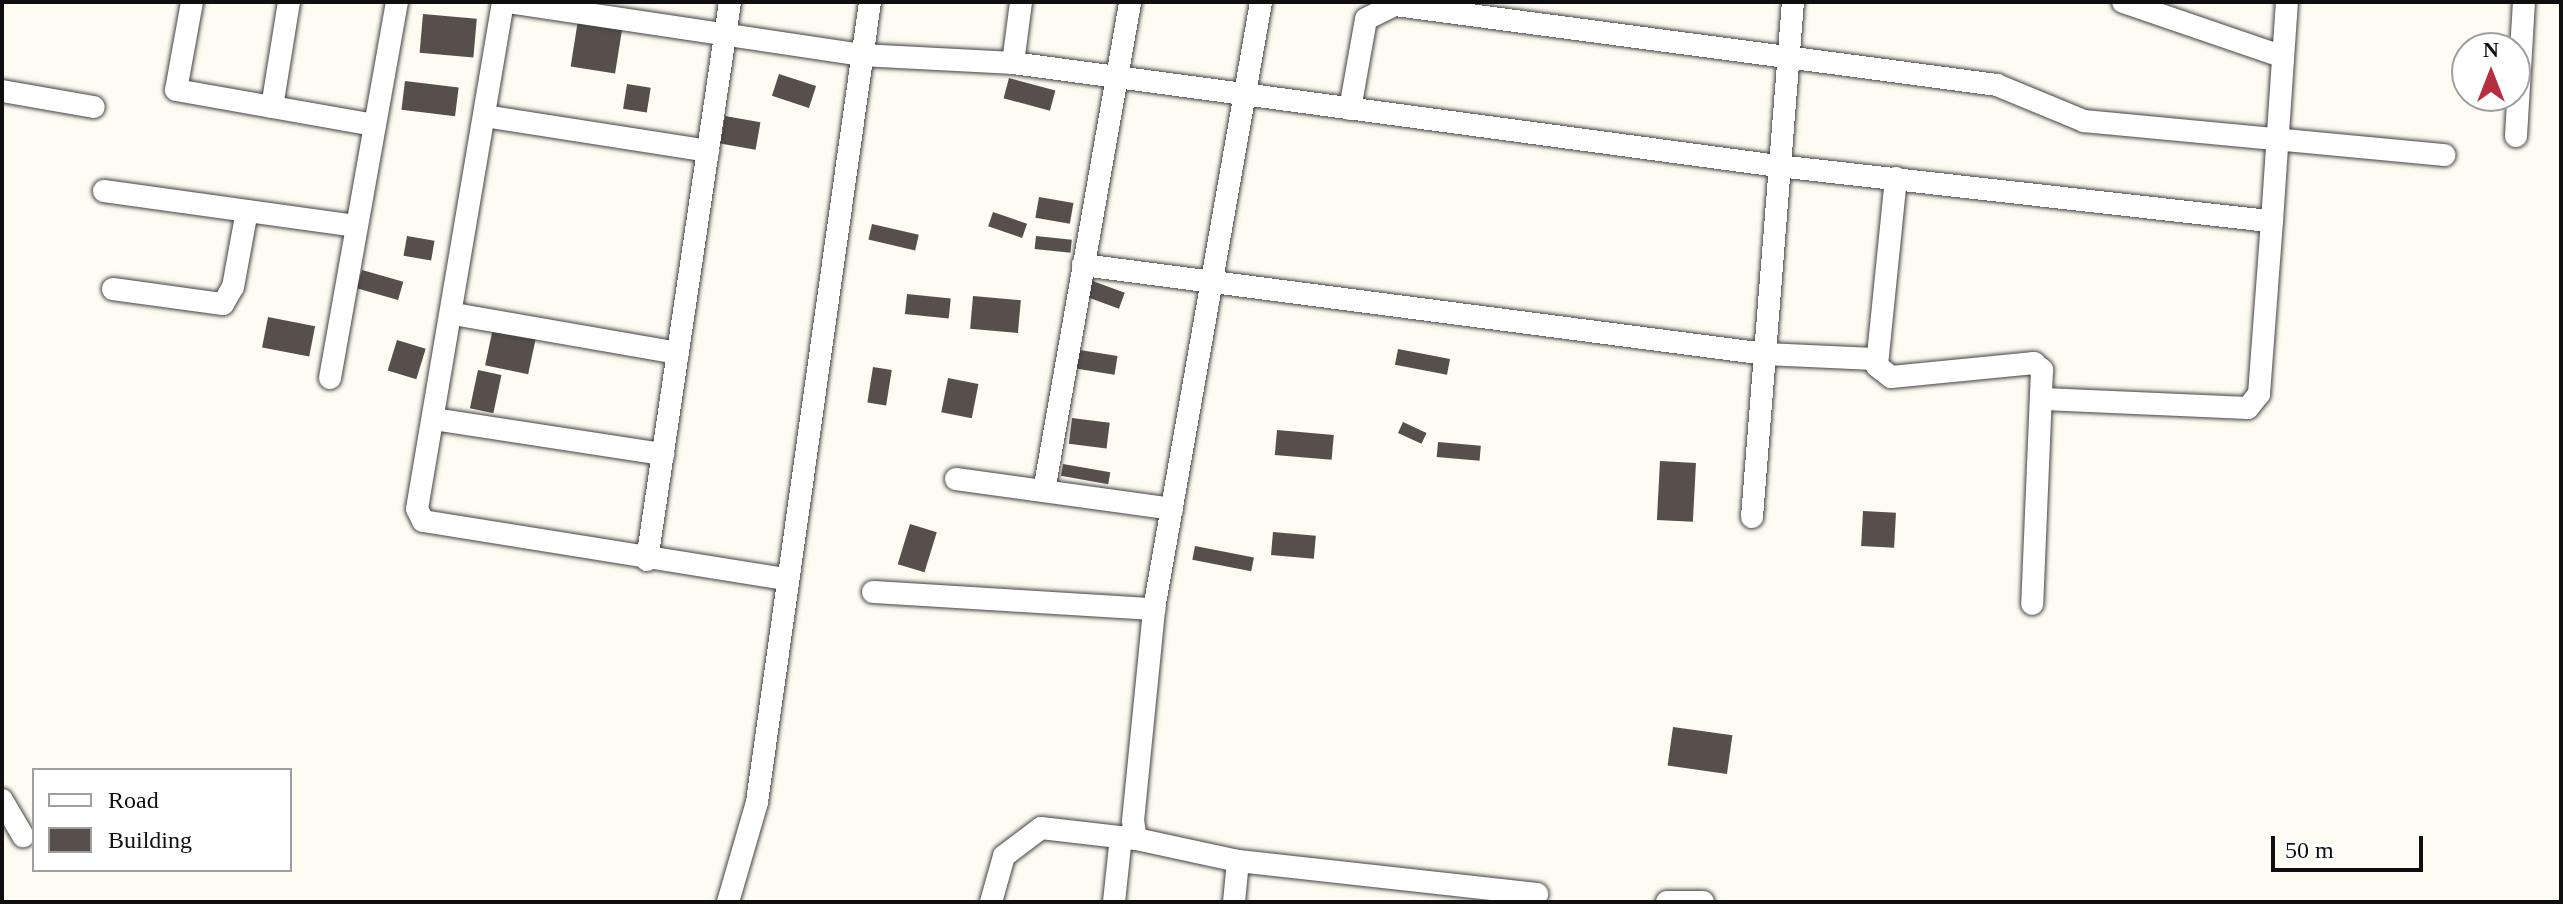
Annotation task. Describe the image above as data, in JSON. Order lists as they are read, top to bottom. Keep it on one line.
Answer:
{"legend":["Road","Building"],"scale_bar":"50 m","north":"top"}
